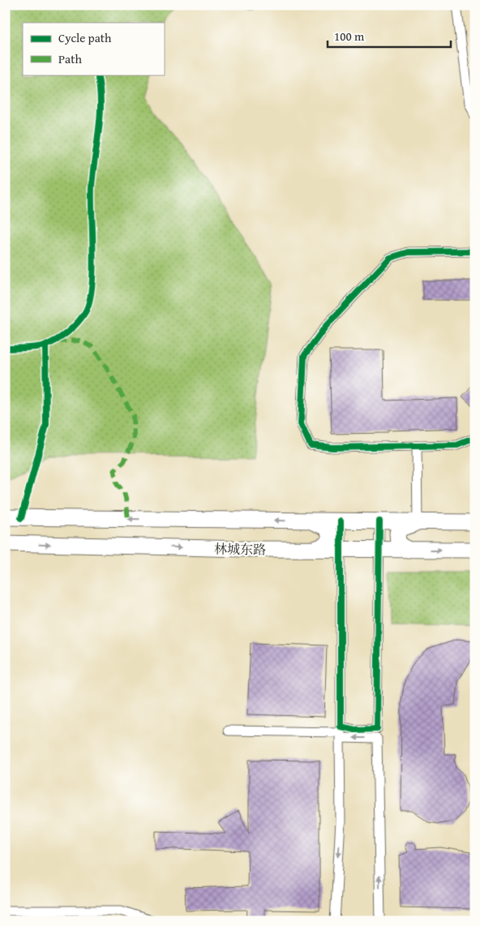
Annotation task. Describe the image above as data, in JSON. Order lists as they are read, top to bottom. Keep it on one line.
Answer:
{"streets":{"main road":["林城东路"]},"legend":["Cycle path","Path"],"scale_bar":"100 m"}
